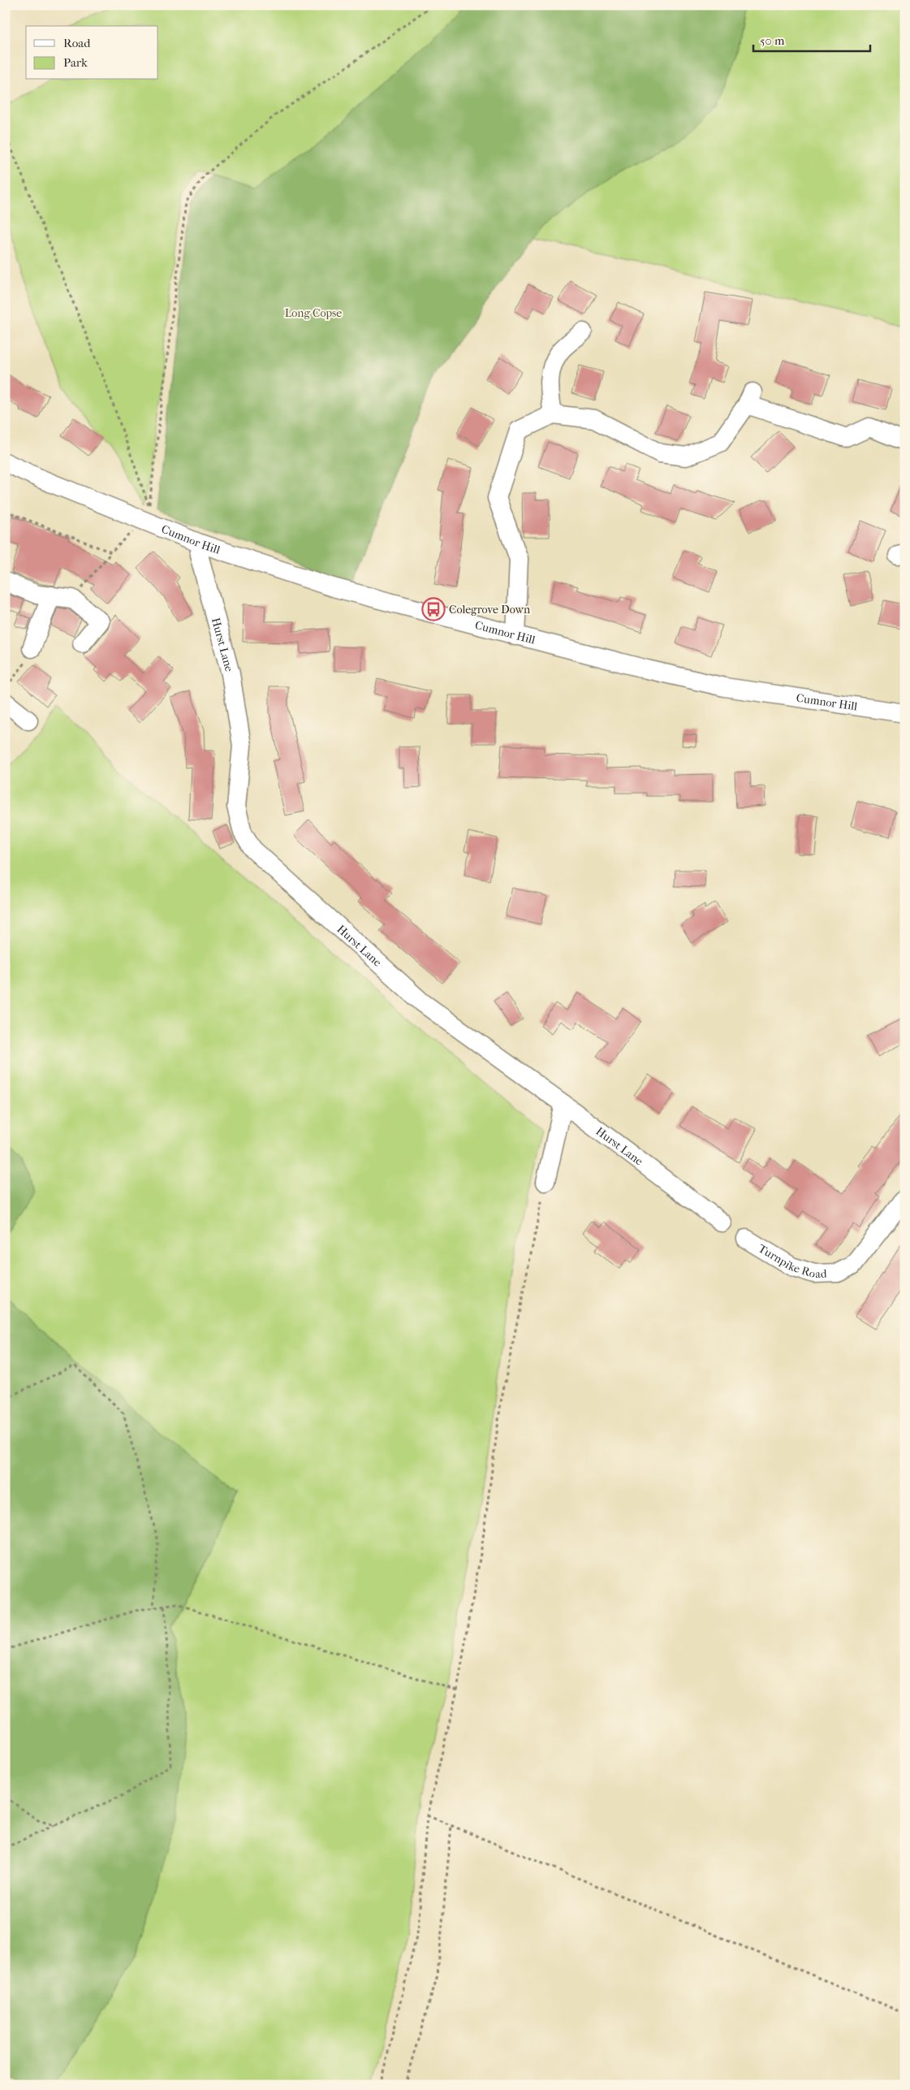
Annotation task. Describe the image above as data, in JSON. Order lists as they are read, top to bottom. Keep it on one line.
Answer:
{"streets":{"street":["Cumnor Hill","Hurst Lane","Turnpike Road"]},"crossings":[["Cumnor Hill","Hurst Lane"]],"parks":["Long Copse"],"places":{"bus stop":["Colegrove Down"]},"legend":["Road","Park"],"scale_bar":"50 m"}
